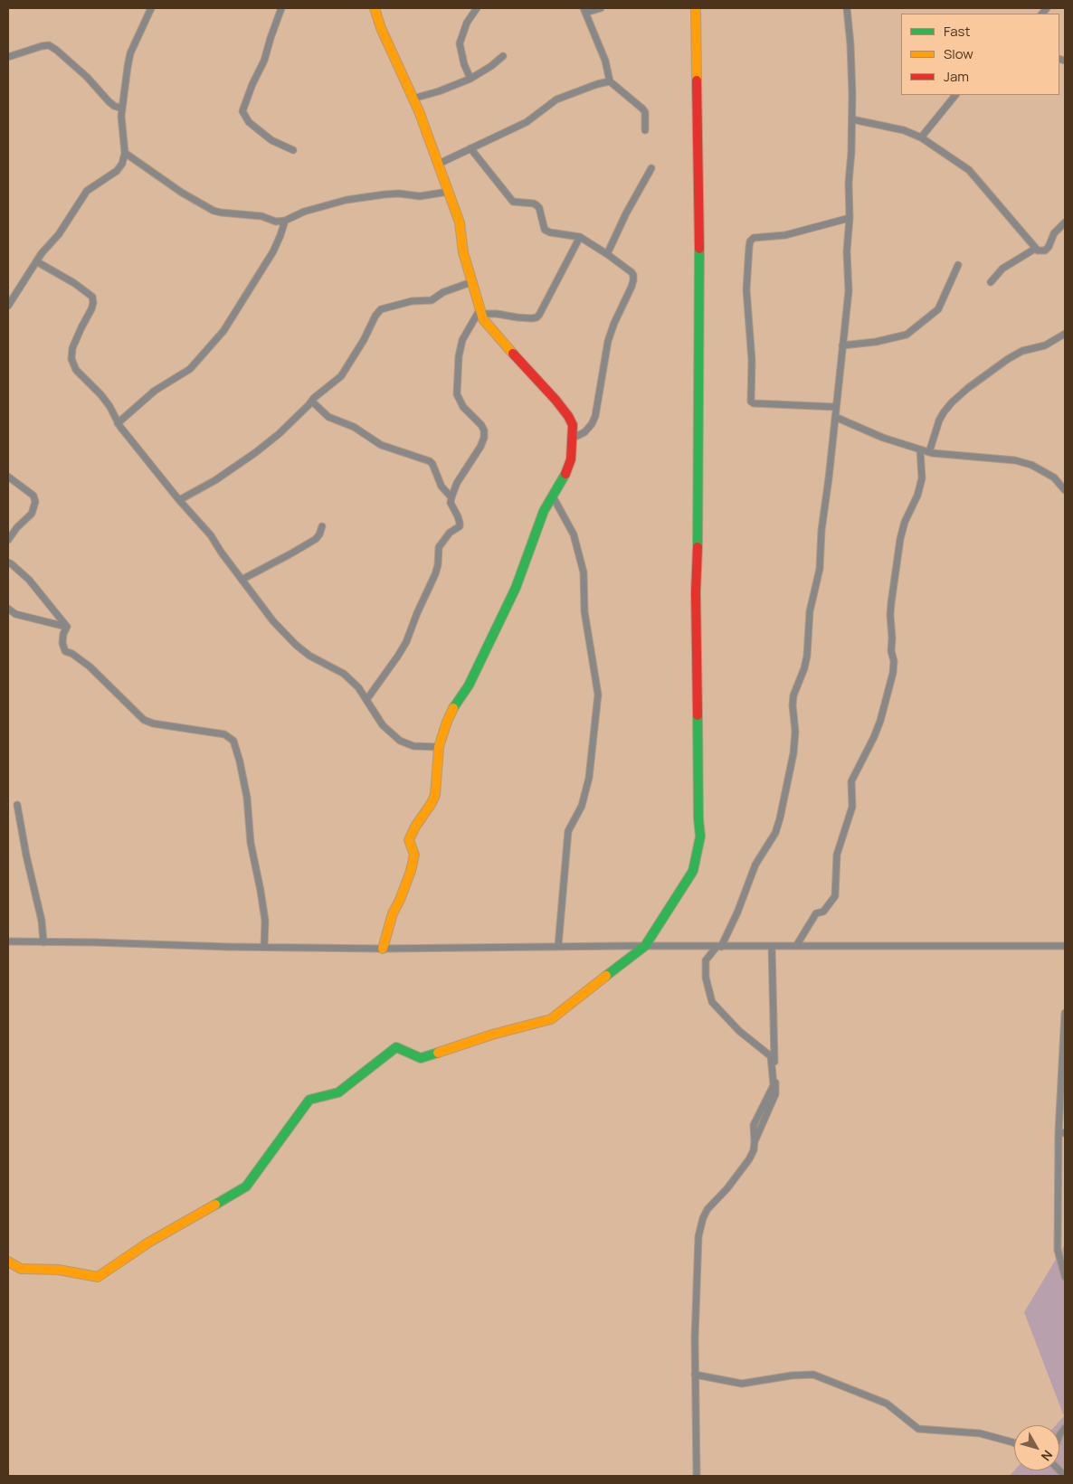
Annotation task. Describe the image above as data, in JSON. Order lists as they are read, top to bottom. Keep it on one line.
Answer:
{"legend":["Fast","Slow","Jam"],"north":"bottom right"}
